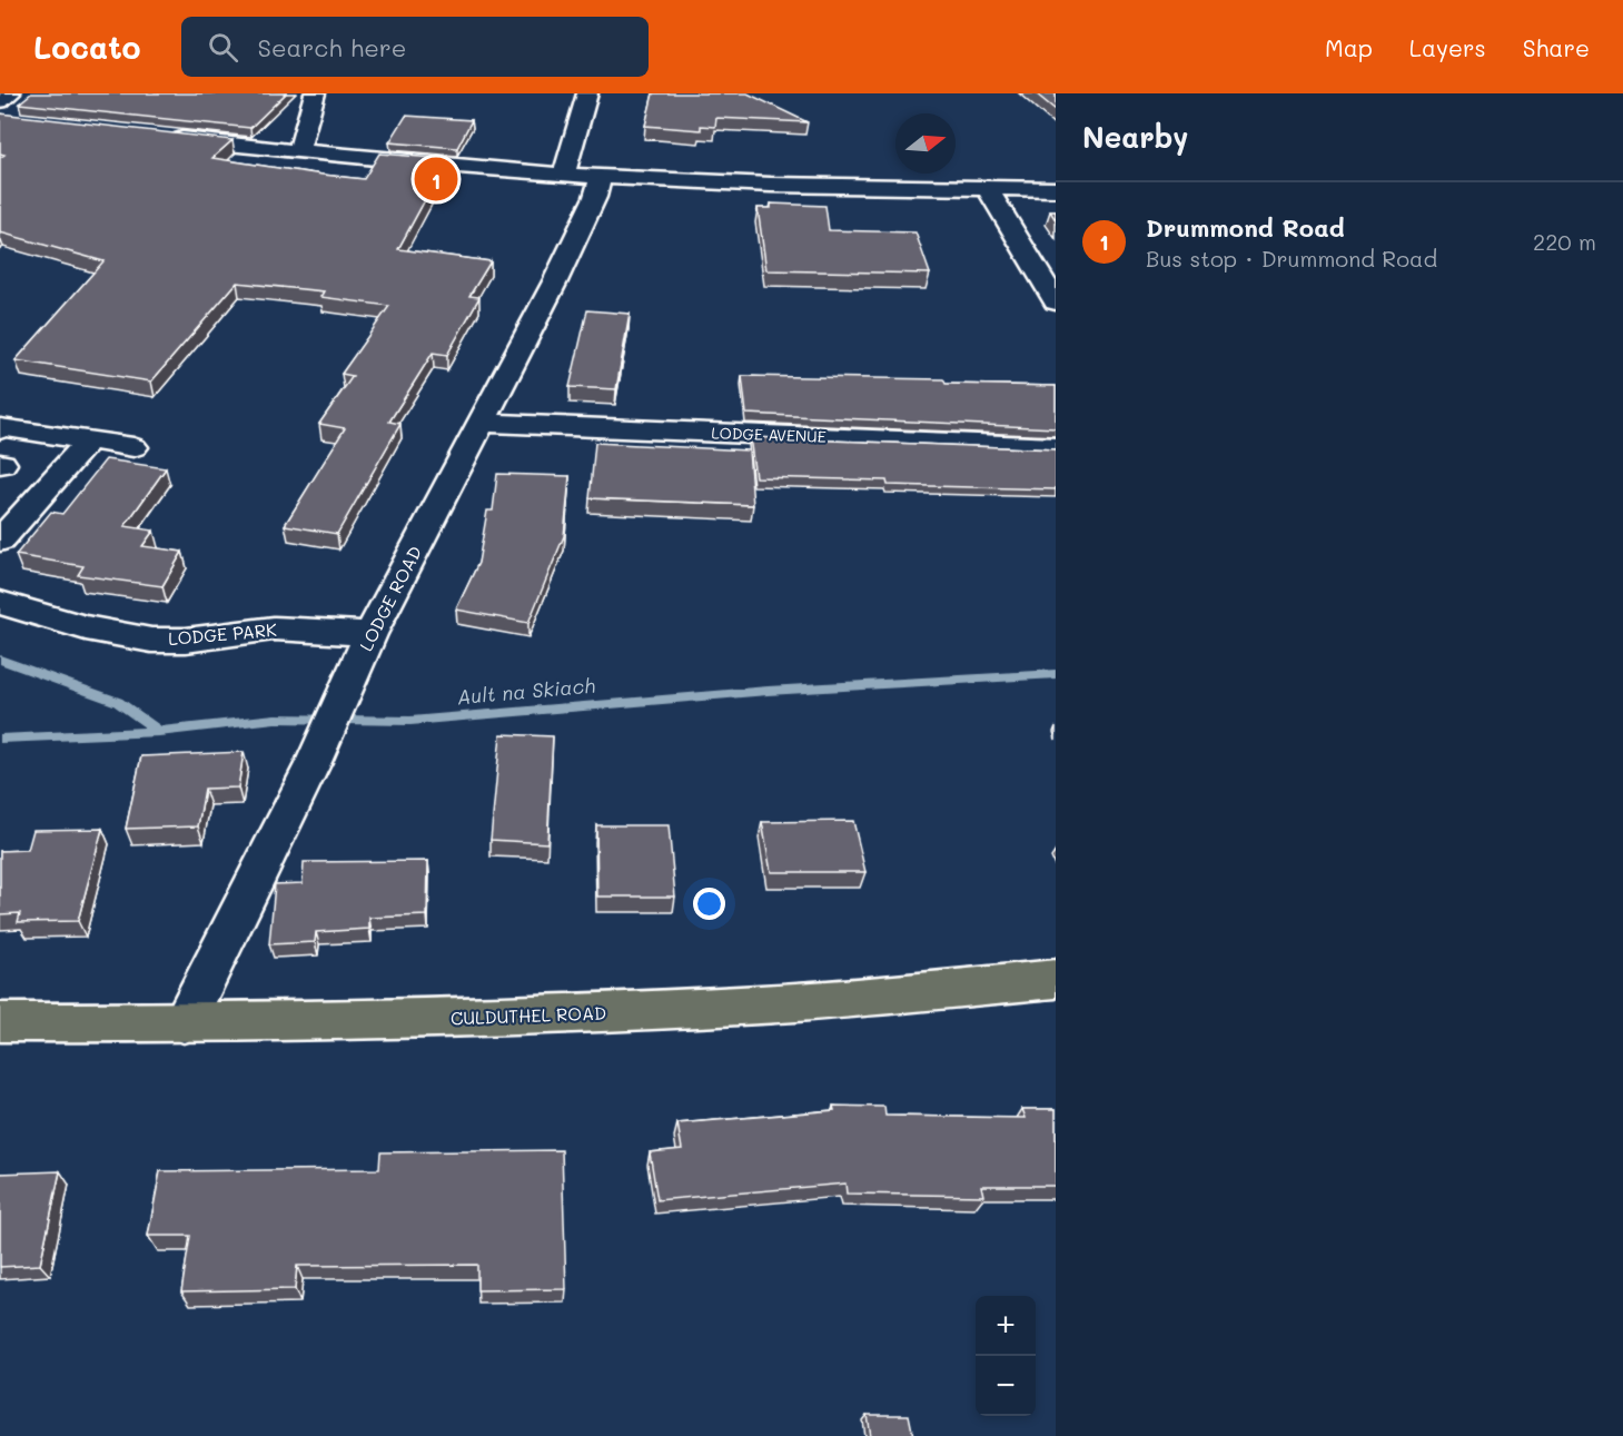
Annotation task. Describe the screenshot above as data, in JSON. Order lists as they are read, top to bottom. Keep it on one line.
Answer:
{"streets":{"main road":["CULDUTHEL ROAD"],"street":["LODGE AVENUE","LODGE ROAD","LODGE PARK"]},"crossings":[["LODGE AVENUE","LODGE ROAD"],["LODGE ROAD","LODGE PARK"],["LODGE ROAD","CULDUTHEL ROAD"]],"water":["Ault na Skiach"],"north":"right","page":{"header":"Locato","search":"Search here","nav":["Map","Layers","Share"],"heading":"Nearby","pins":"1","list":[{"mark":"1","name":"Drummond Road","note":"Bus stop · Drummond Road","value":"220 m"}],"map_buttons":["+","−"]}}
